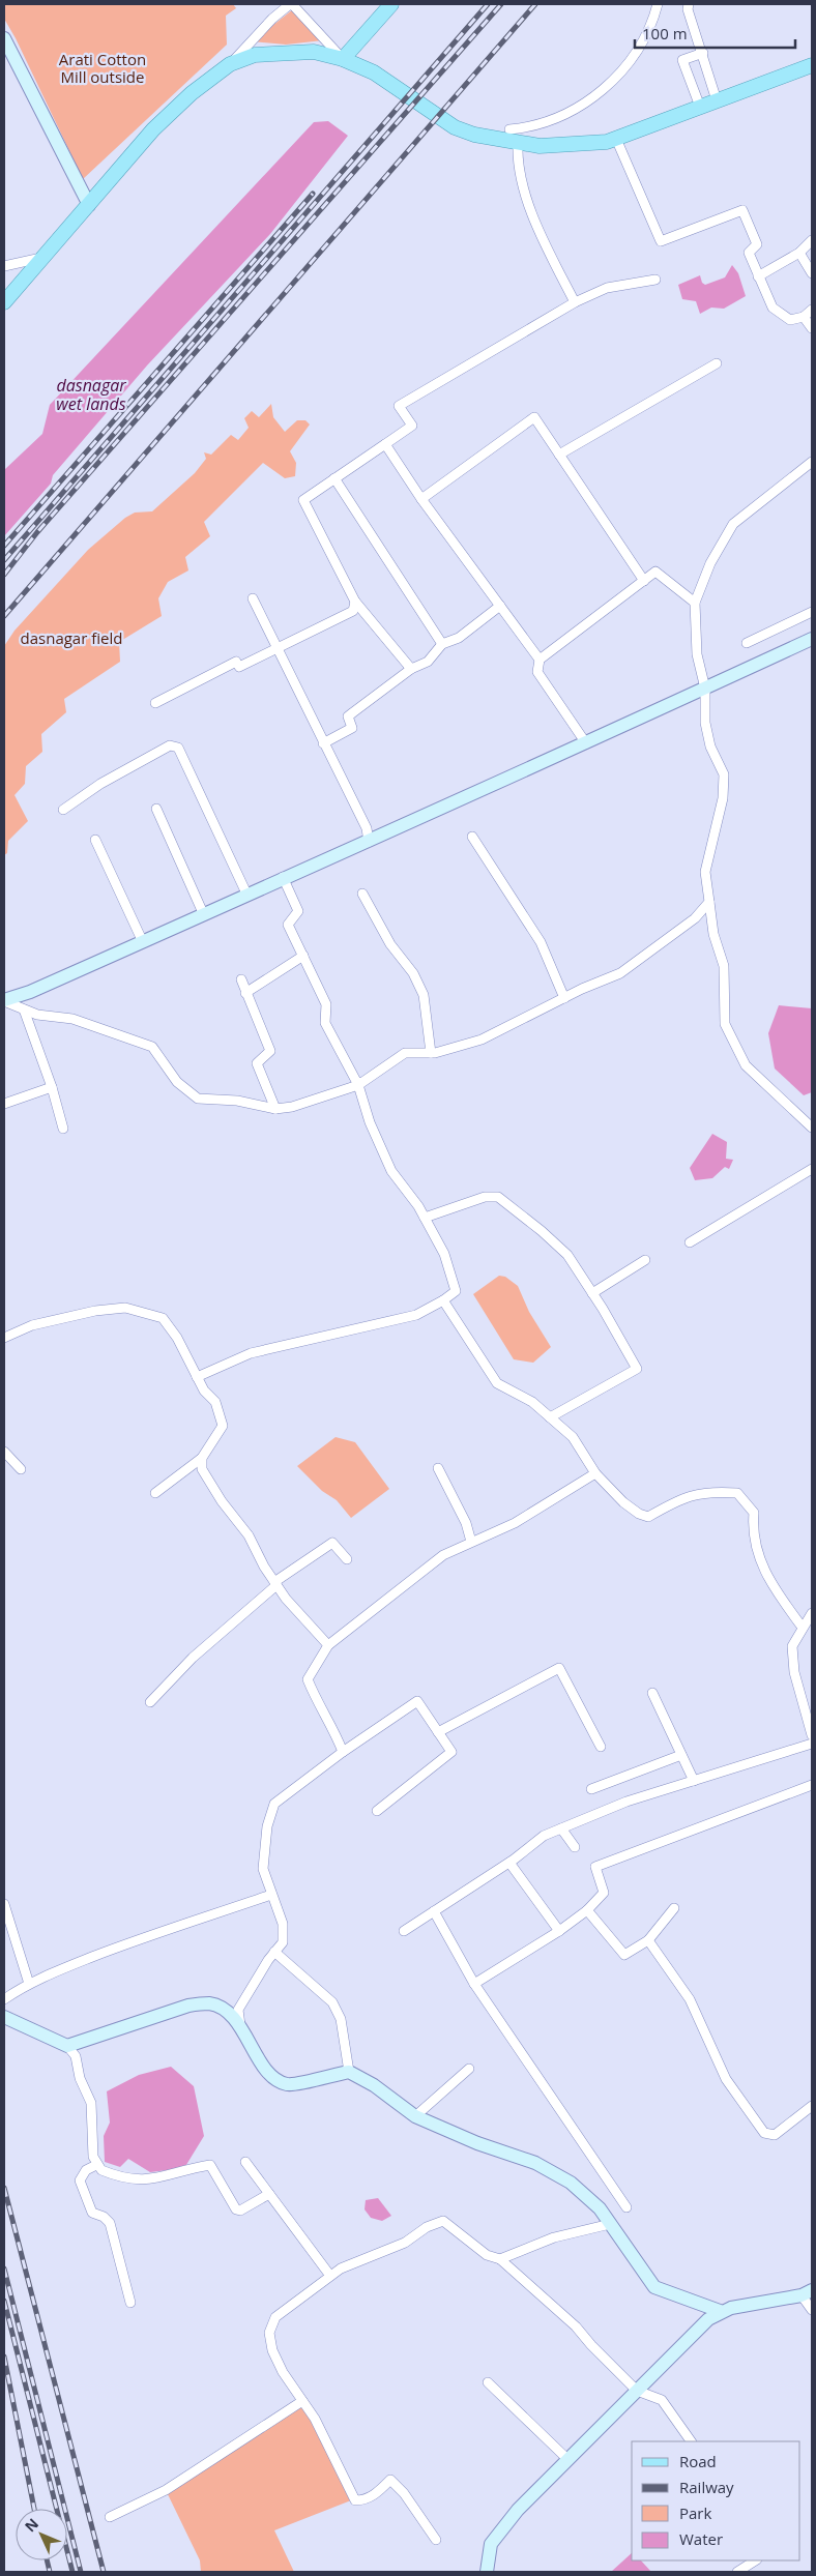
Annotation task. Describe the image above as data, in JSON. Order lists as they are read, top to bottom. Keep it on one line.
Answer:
{"water":["dasnagar wet lands"],"parks":["Arati Cotton Mill outside","dasnagar field"],"legend":["Road","Railway","Park","Water"],"scale_bar":"100 m","north":"top left"}
